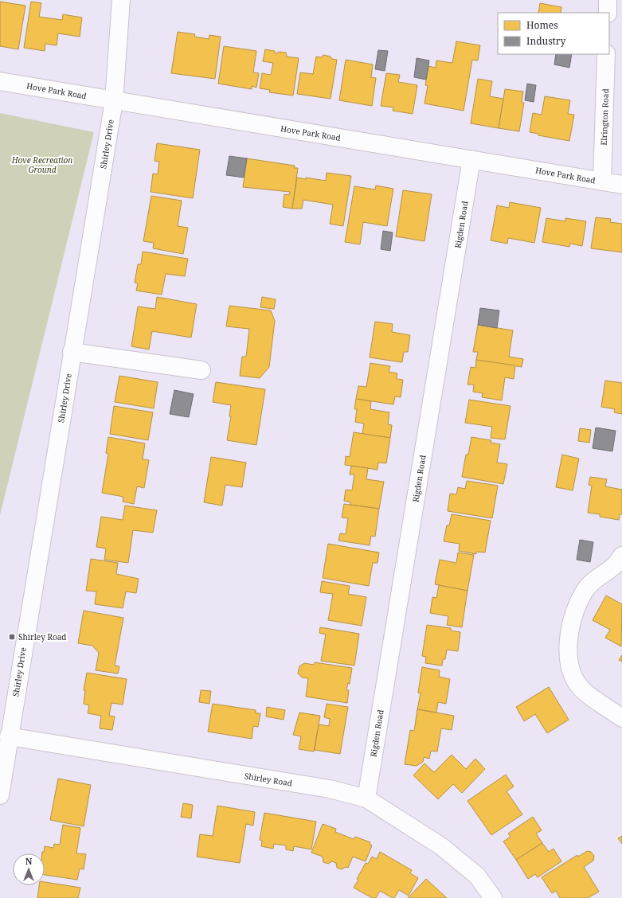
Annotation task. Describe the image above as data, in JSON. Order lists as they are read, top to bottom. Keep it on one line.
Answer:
{"streets":{"street":["Hove Park Road","Elrington Road","Shirley Drive","Rigden Road","Shirley Road"]},"crossings":[["Hove Park Road","Elrington Road"],["Hove Park Road","Shirley Drive"],["Hove Park Road","Rigden Road"],["Shirley Drive","Shirley Road"],["Rigden Road","Shirley Road"]],"parks":["Hove Recreation Ground"],"places":{"transit":["Shirley Road"]},"legend":["Homes","Industry"],"north":"top"}
